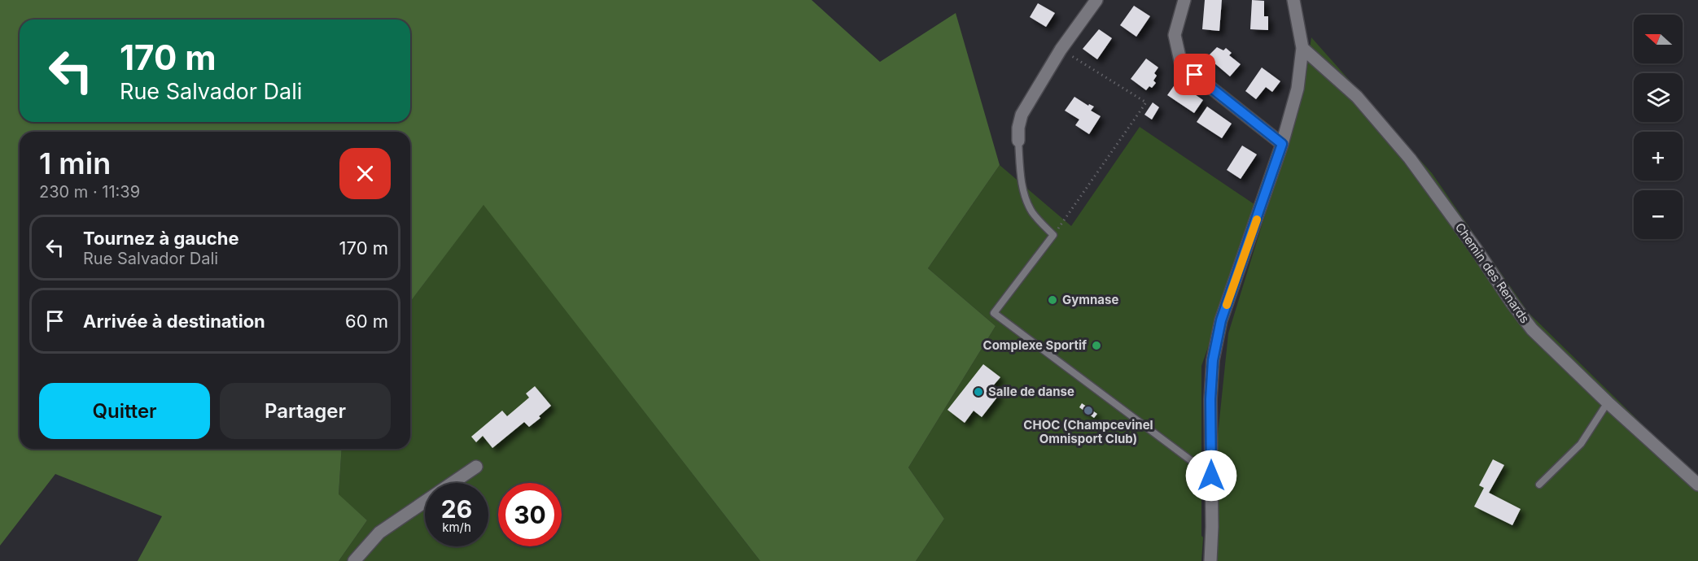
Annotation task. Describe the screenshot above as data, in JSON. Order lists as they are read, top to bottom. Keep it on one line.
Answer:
{"streets":{"street":["Chemin des Renards"]},"places":["Gymnase","Complexe Sportif","Salle de danse","CHOC (Champcevinel Omnisport Club)"],"north":"left","page":{"map_buttons":["+","−"],"turn":["170 m","Rue Salvador Dali"],"heading":["1 min","230 m · 11:39"],"list":[{"name":"Tournez à gauche","note":"Rue Salvador Dali","value":"170 m"},{"name":"Arrivée à destination","value":"60 m"}],"buttons":["Quitter","Partager"],"speed":"26 km/h","limit":"30"}}
